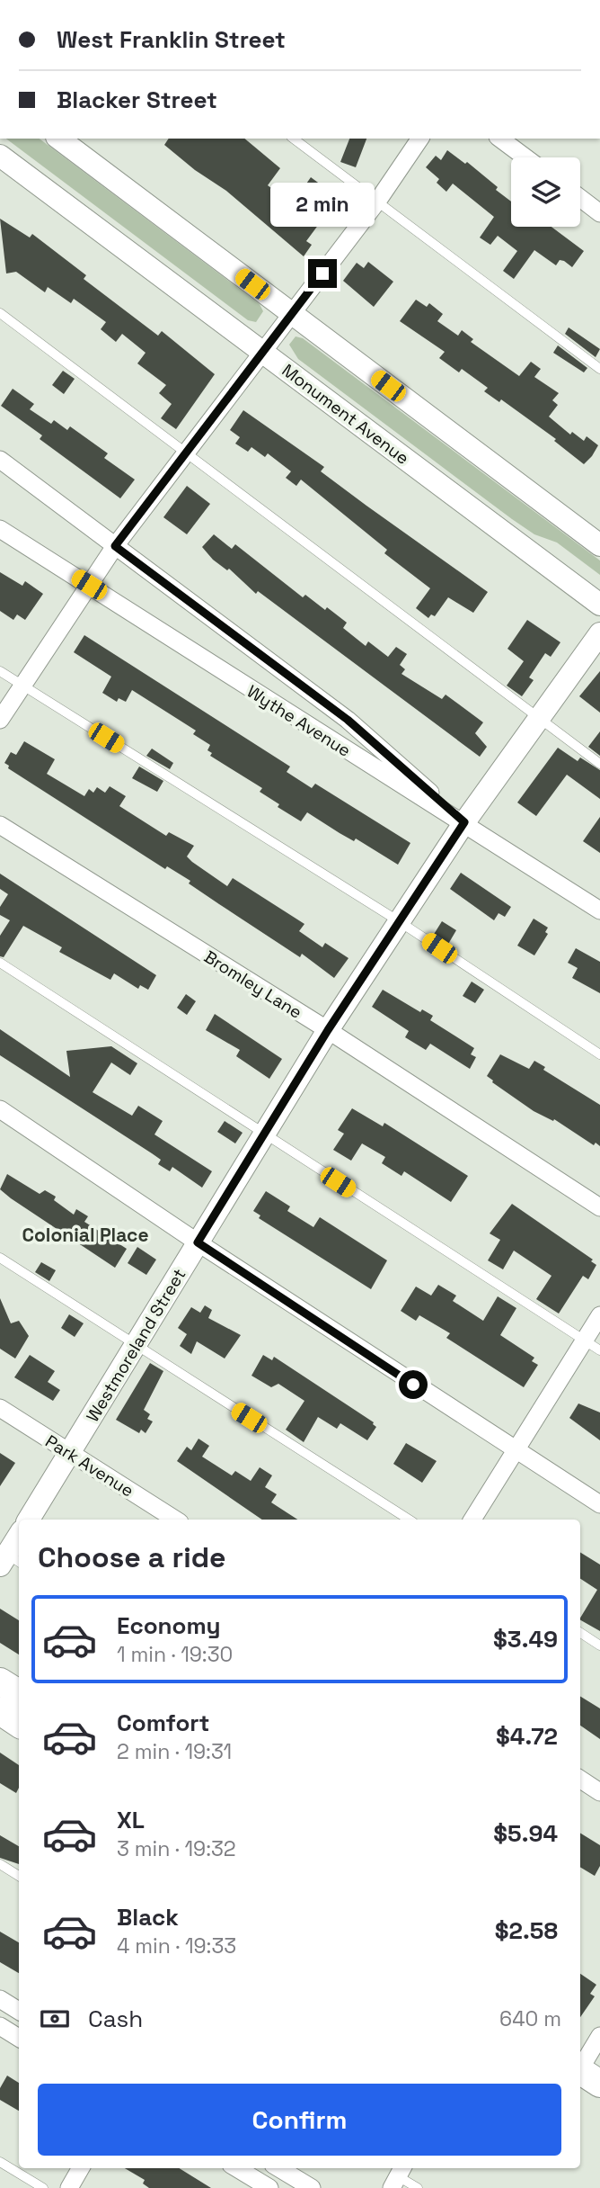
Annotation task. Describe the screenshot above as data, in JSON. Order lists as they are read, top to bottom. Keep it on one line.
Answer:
{"streets":{"street":["Monument Avenue","Wythe Avenue","Bromley Lane","Westmoreland Street","Park Avenue"]},"crossings":[["Wythe Avenue","Westmoreland Street"],["Bromley Lane","Westmoreland Street"],["Westmoreland Street","Park Avenue"]],"districts":["Colonial Place"],"page":{"banner":["West Franklin Street","Blacker Street"],"bubble":"2 min","heading":"Choose a ride","list":[{"name":"Economy","note":"1 min · 19:30","value":"$3.49"},{"name":"Comfort","note":"2 min · 19:31","value":"$4.72"},{"name":"XL","note":"3 min · 19:32","value":"$5.94"},{"name":"Black","note":"4 min · 19:33","value":"$2.58"}],"pay":["Cash","640 m"],"buttons":"Confirm"}}
